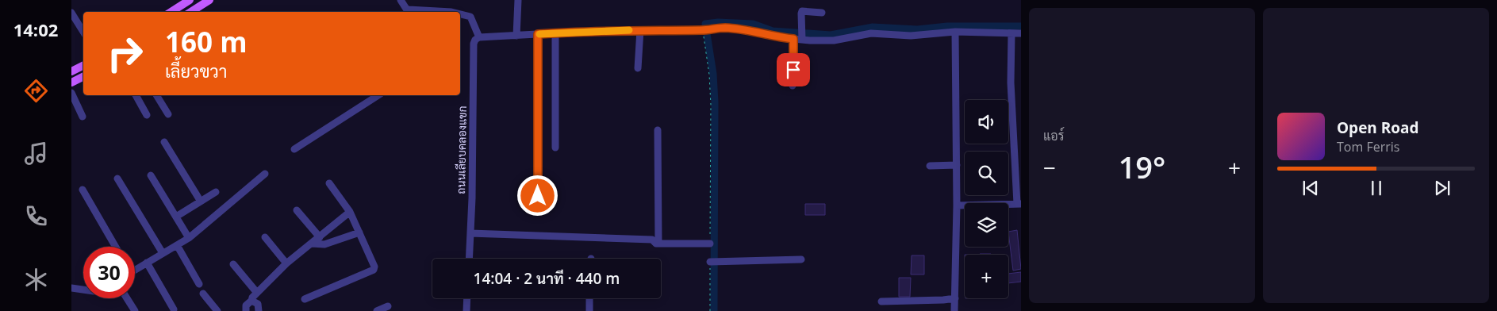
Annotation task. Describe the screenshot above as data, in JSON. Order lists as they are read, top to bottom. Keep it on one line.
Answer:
{"streets":{"street":["ถนนเลียบคลองแขก"]},"page":{"tabs":"14:02","tile":"แอร์","turn":["160 m","เลี้ยวขวา"],"map_buttons":"+","song":["Open Road","Tom Ferris"],"heat":["−","19°","+"],"limit":"30","trip":"14:04 · 2 นาที · 440 m"}}
